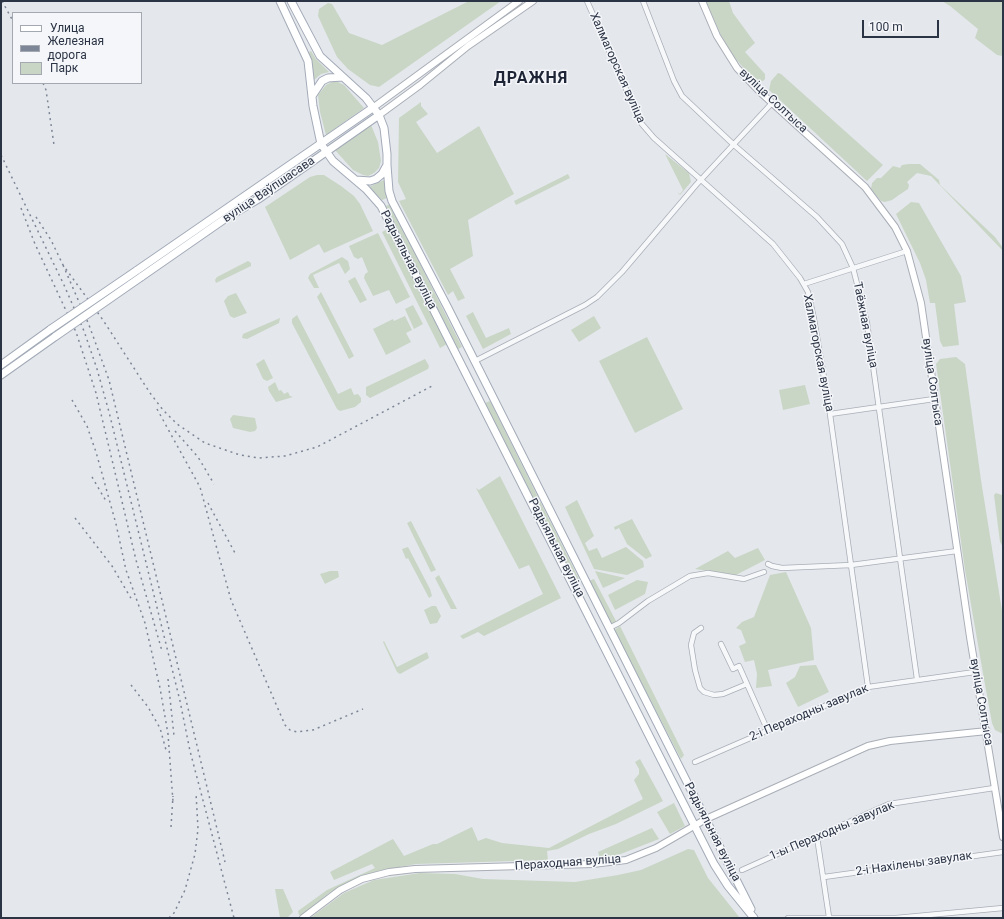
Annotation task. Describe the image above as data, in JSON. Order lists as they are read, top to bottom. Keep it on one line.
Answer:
{"streets":{"main road":["вуліца Солтыса","вуліца Ваўпшасава","Радыяльная вуліца","Пераходная вуліца"],"street":["Халмагорская вуліца","Таёжная вуліца","2-і Пераходны завулак","1-ы Пераходны завулак","2-і Нахілены завулак"]},"crossings":[["Халмагорская вуліца","2-і Пераходны завулак"],["вуліца Солтыса","2-і Пераходны завулак"],["вуліца Солтыса","1-ы Пераходны завулак"],["вуліца Солтыса","Пераходная вуліца"],["вуліца Ваўпшасава","Радыяльная вуліца"],["Радыяльная вуліца","Пераходная вуліца"],["Таёжная вуліца","2-і Пераходны завулак"]],"districts":["ДРАЖНЯ"],"legend":["Улица","Железная дорога","Парк"],"scale_bar":"100 m"}
